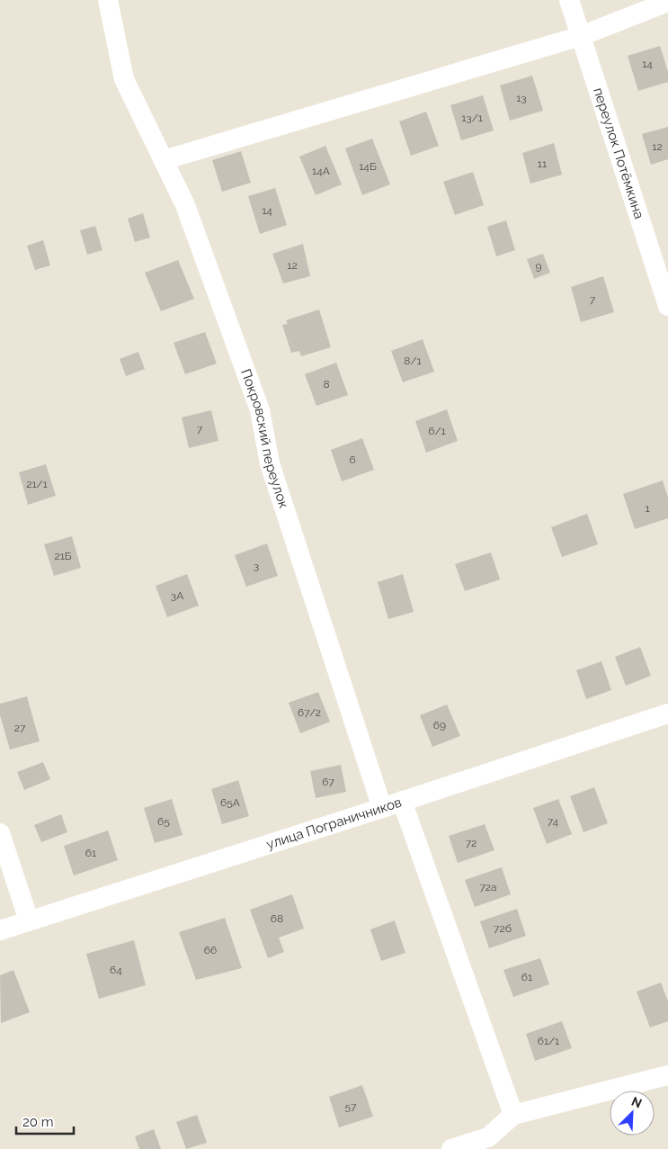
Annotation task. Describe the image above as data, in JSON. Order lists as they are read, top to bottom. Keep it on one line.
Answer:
{"streets":{"street":["переулок Потёмкина","Покровский переулок","улица Пограничников"]},"crossings":[["Покровский переулок","улица Пограничников"]],"house_numbers":["14","13","13/1","12","11","14Б","14А","14","12","9","7","8/1","8","7","6/1","6","21/1","1","21Б","3","3А","67/2","69","27","67","65А","65","74","72","61","72а","68","72б","66","64","61","61/1","57"],"scale_bar":"20 m","north":"top right"}
